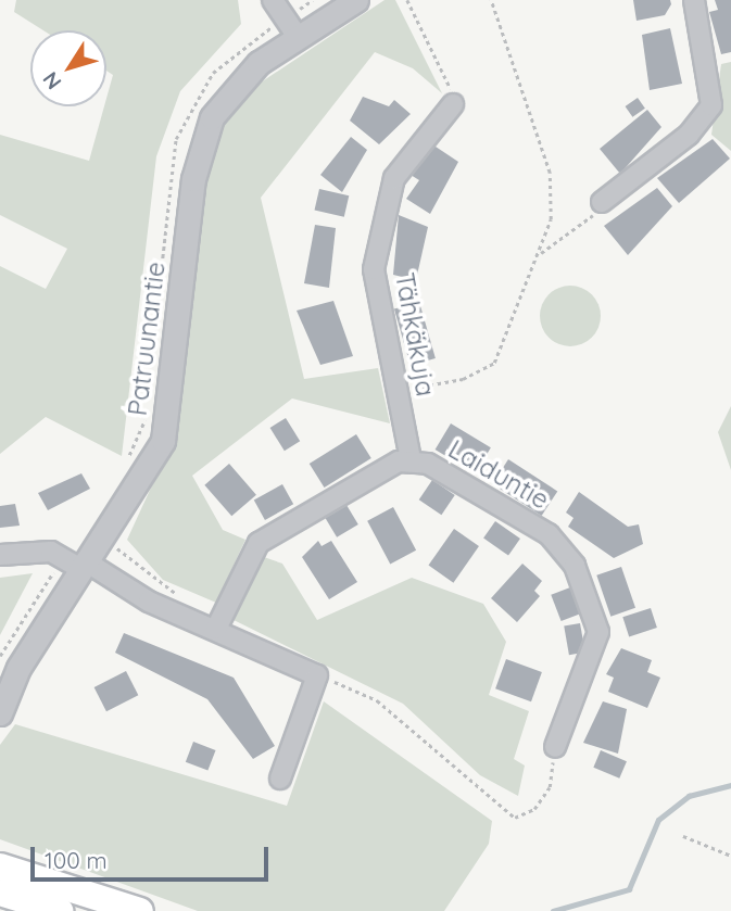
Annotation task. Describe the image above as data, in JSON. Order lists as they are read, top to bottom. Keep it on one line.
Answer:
{"streets":{"street":["Tähkäkuja","Patruunantie","Laiduntie"]},"crossings":[["Tähkäkuja","Laiduntie"]],"scale_bar":"100 m","north":"bottom left"}
